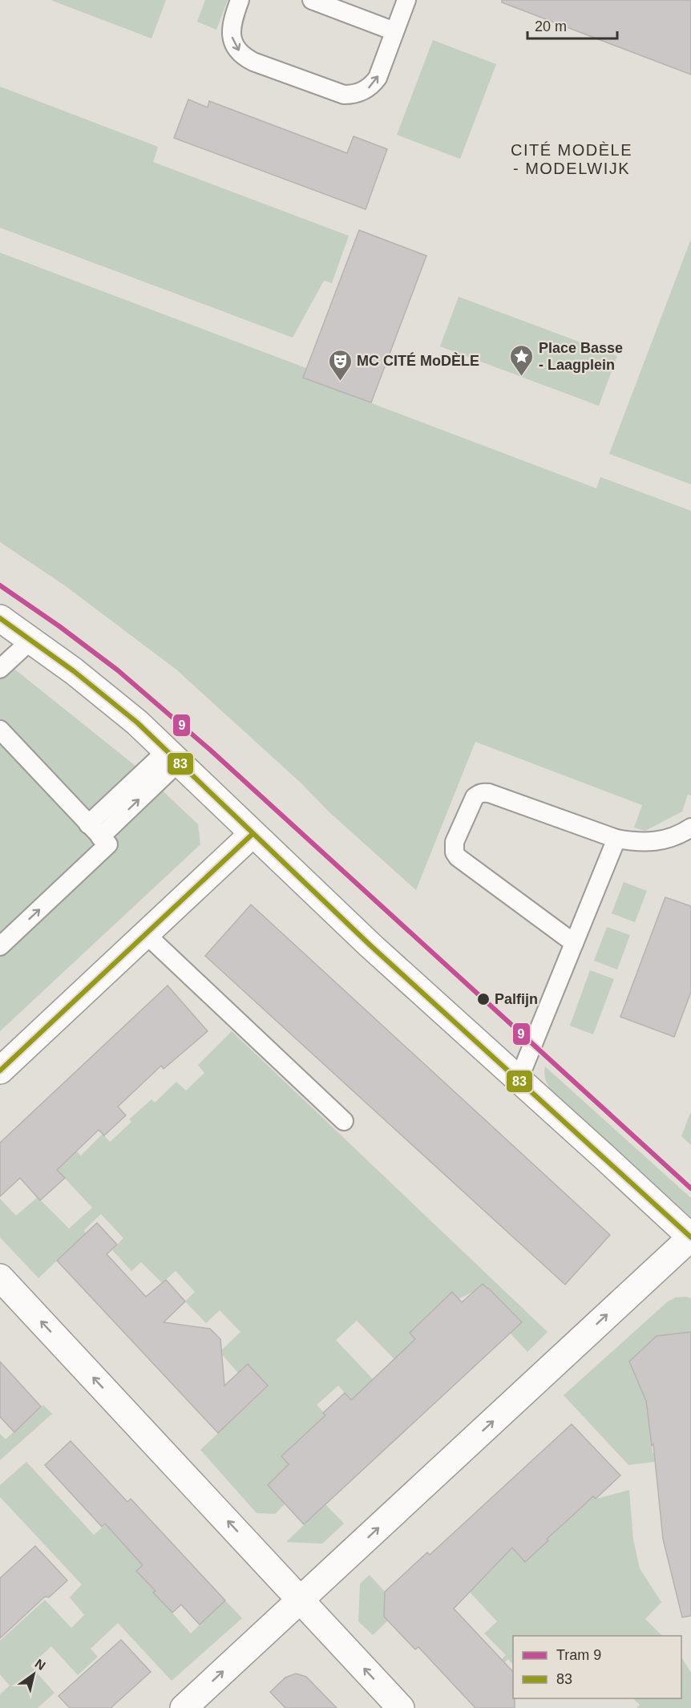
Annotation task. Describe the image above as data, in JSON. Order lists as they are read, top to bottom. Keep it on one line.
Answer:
{"districts":["CITÉ MODÈLE - MODELWIJK"],"places":{"place":["Place Basse - Laagplein"],"theatre":["MC CITÉ MoDÈLE"],"other":["Palfijn"]},"lines":["tram line 9","transit line 83"],"legend":["Tram 9","83"],"scale_bar":"20 m","north":"top right"}
